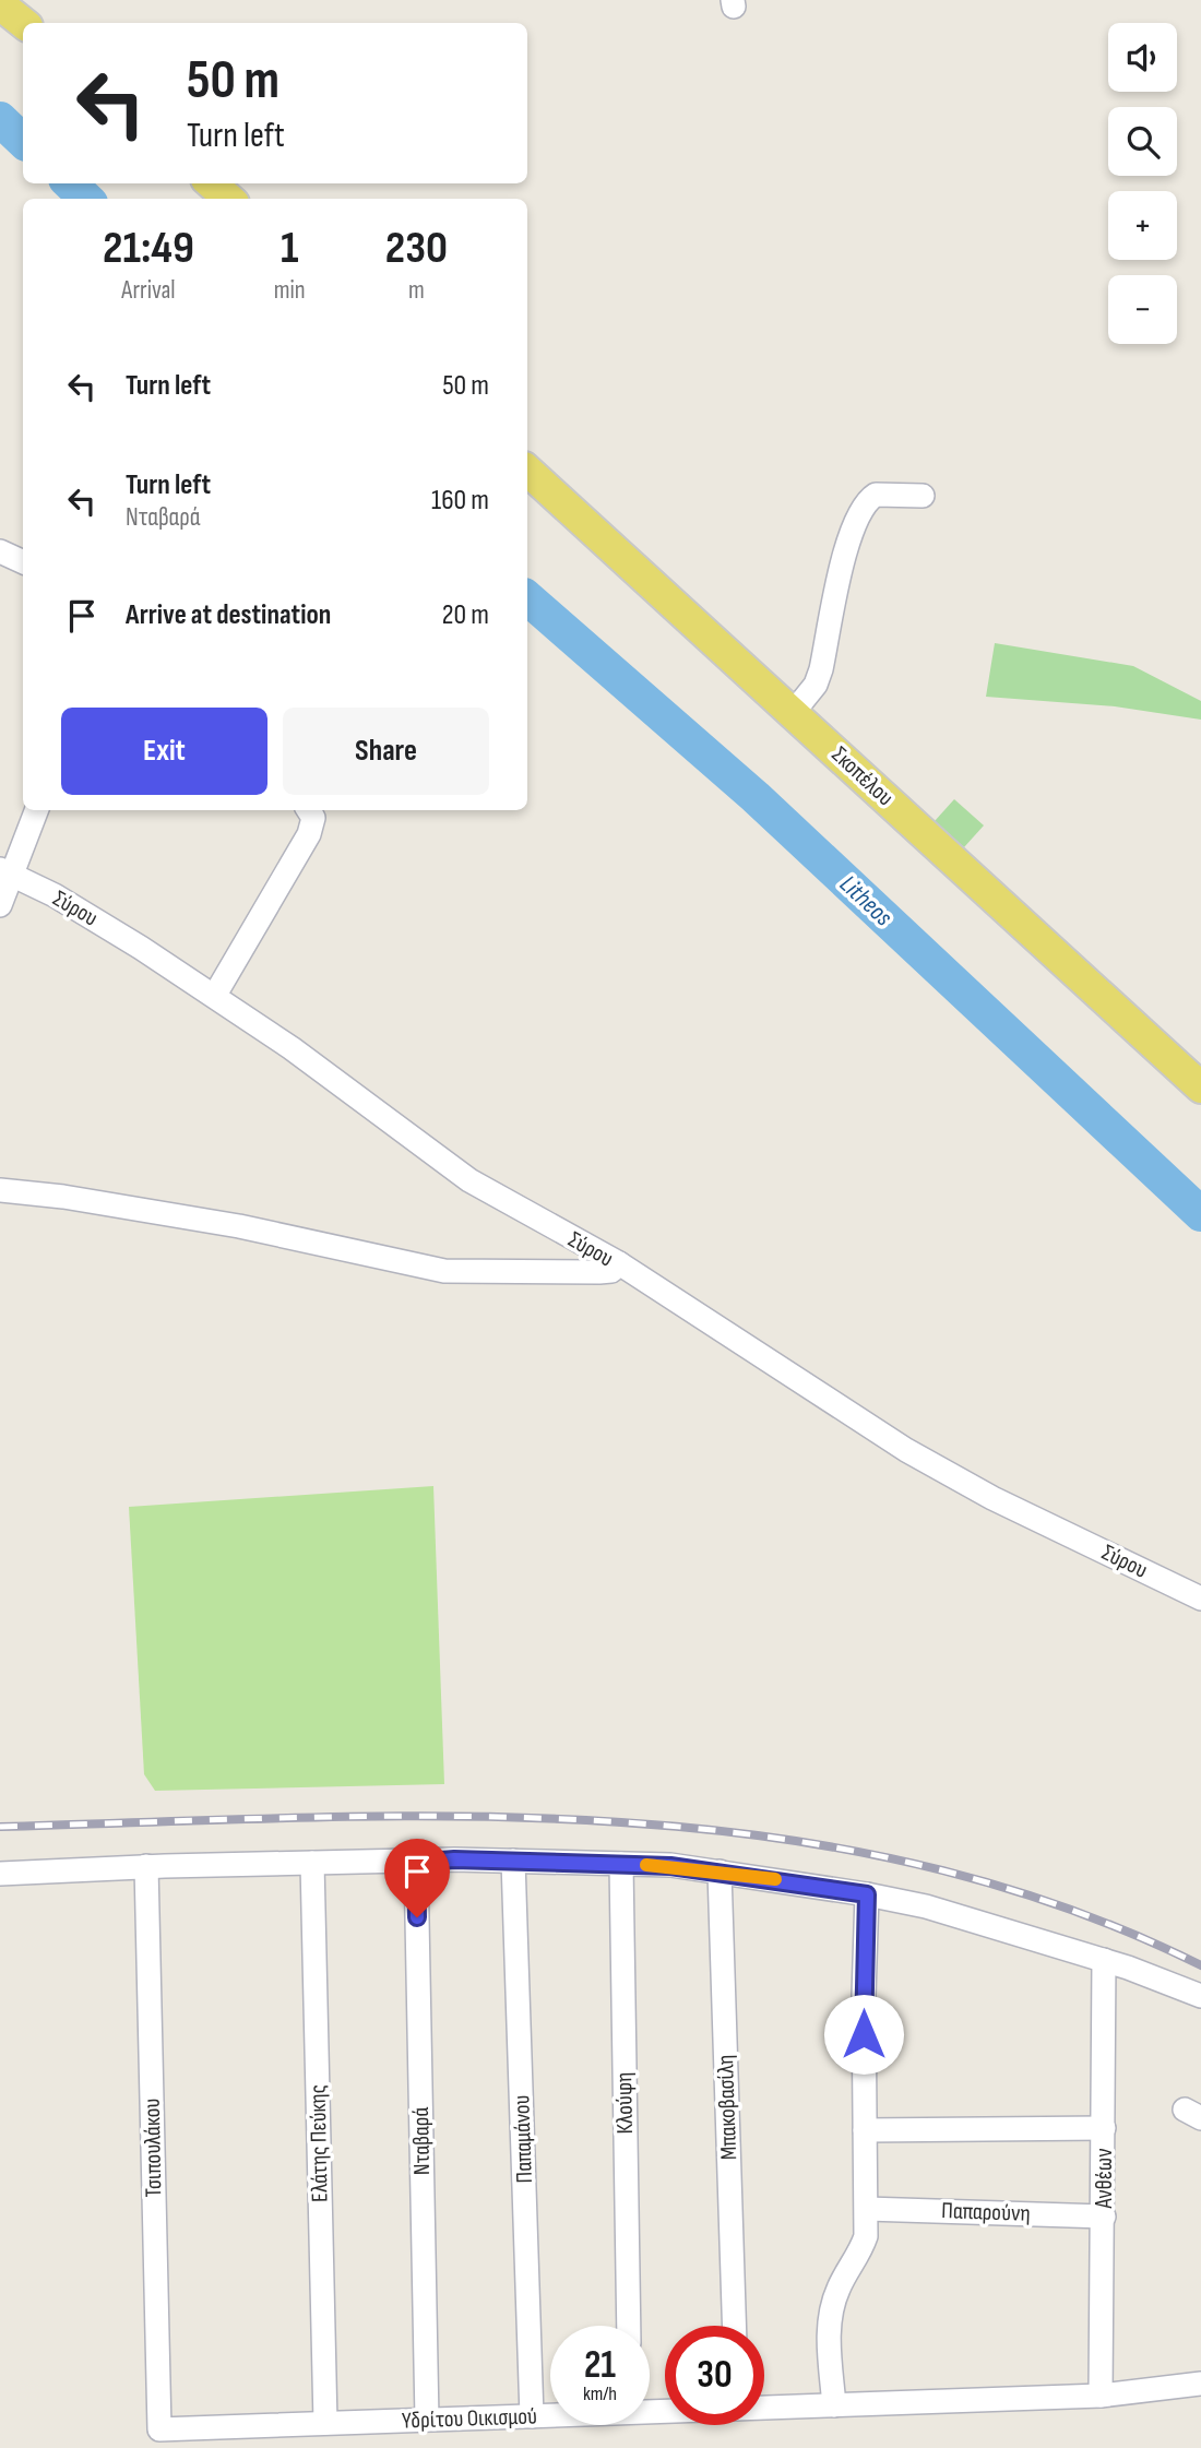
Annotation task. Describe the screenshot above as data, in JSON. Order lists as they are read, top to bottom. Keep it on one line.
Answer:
{"streets":{"main road":["Σκοπέλου"],"street":["Σύρου","Κλούφη","Μπακοβασίλη","Παπαμάνου","Νταβαρά","Ελάτης Πεύκης","Τσιπουλάκου","Ανθέων","Παπαρούνη","Υδρίτου Οικισμού"]},"crossings":[["Παπαμάνου","Υδρίτου Οικισμού"],["Νταβαρά","Υδρίτου Οικισμού"],["Ελάτης Πεύκης","Υδρίτου Οικισμού"],["Τσιπουλάκου","Υδρίτου Οικισμού"],["Ανθέων","Παπαρούνη"],["Ανθέων","Υδρίτου Οικισμού"]],"water":["Litheos"],"page":{"map_buttons":["+","−"],"turn":["50 m","Turn left"],"eta":["21:49","Arrival","1","min","230","m"],"list":[{"name":"Turn left","value":"50 m"},{"name":"Turn left","note":"Νταβαρά","value":"160 m"},{"name":"Arrive at destination","value":"20 m"}],"buttons":["Exit","Share"],"speed":"21 km/h","limit":"30"}}
